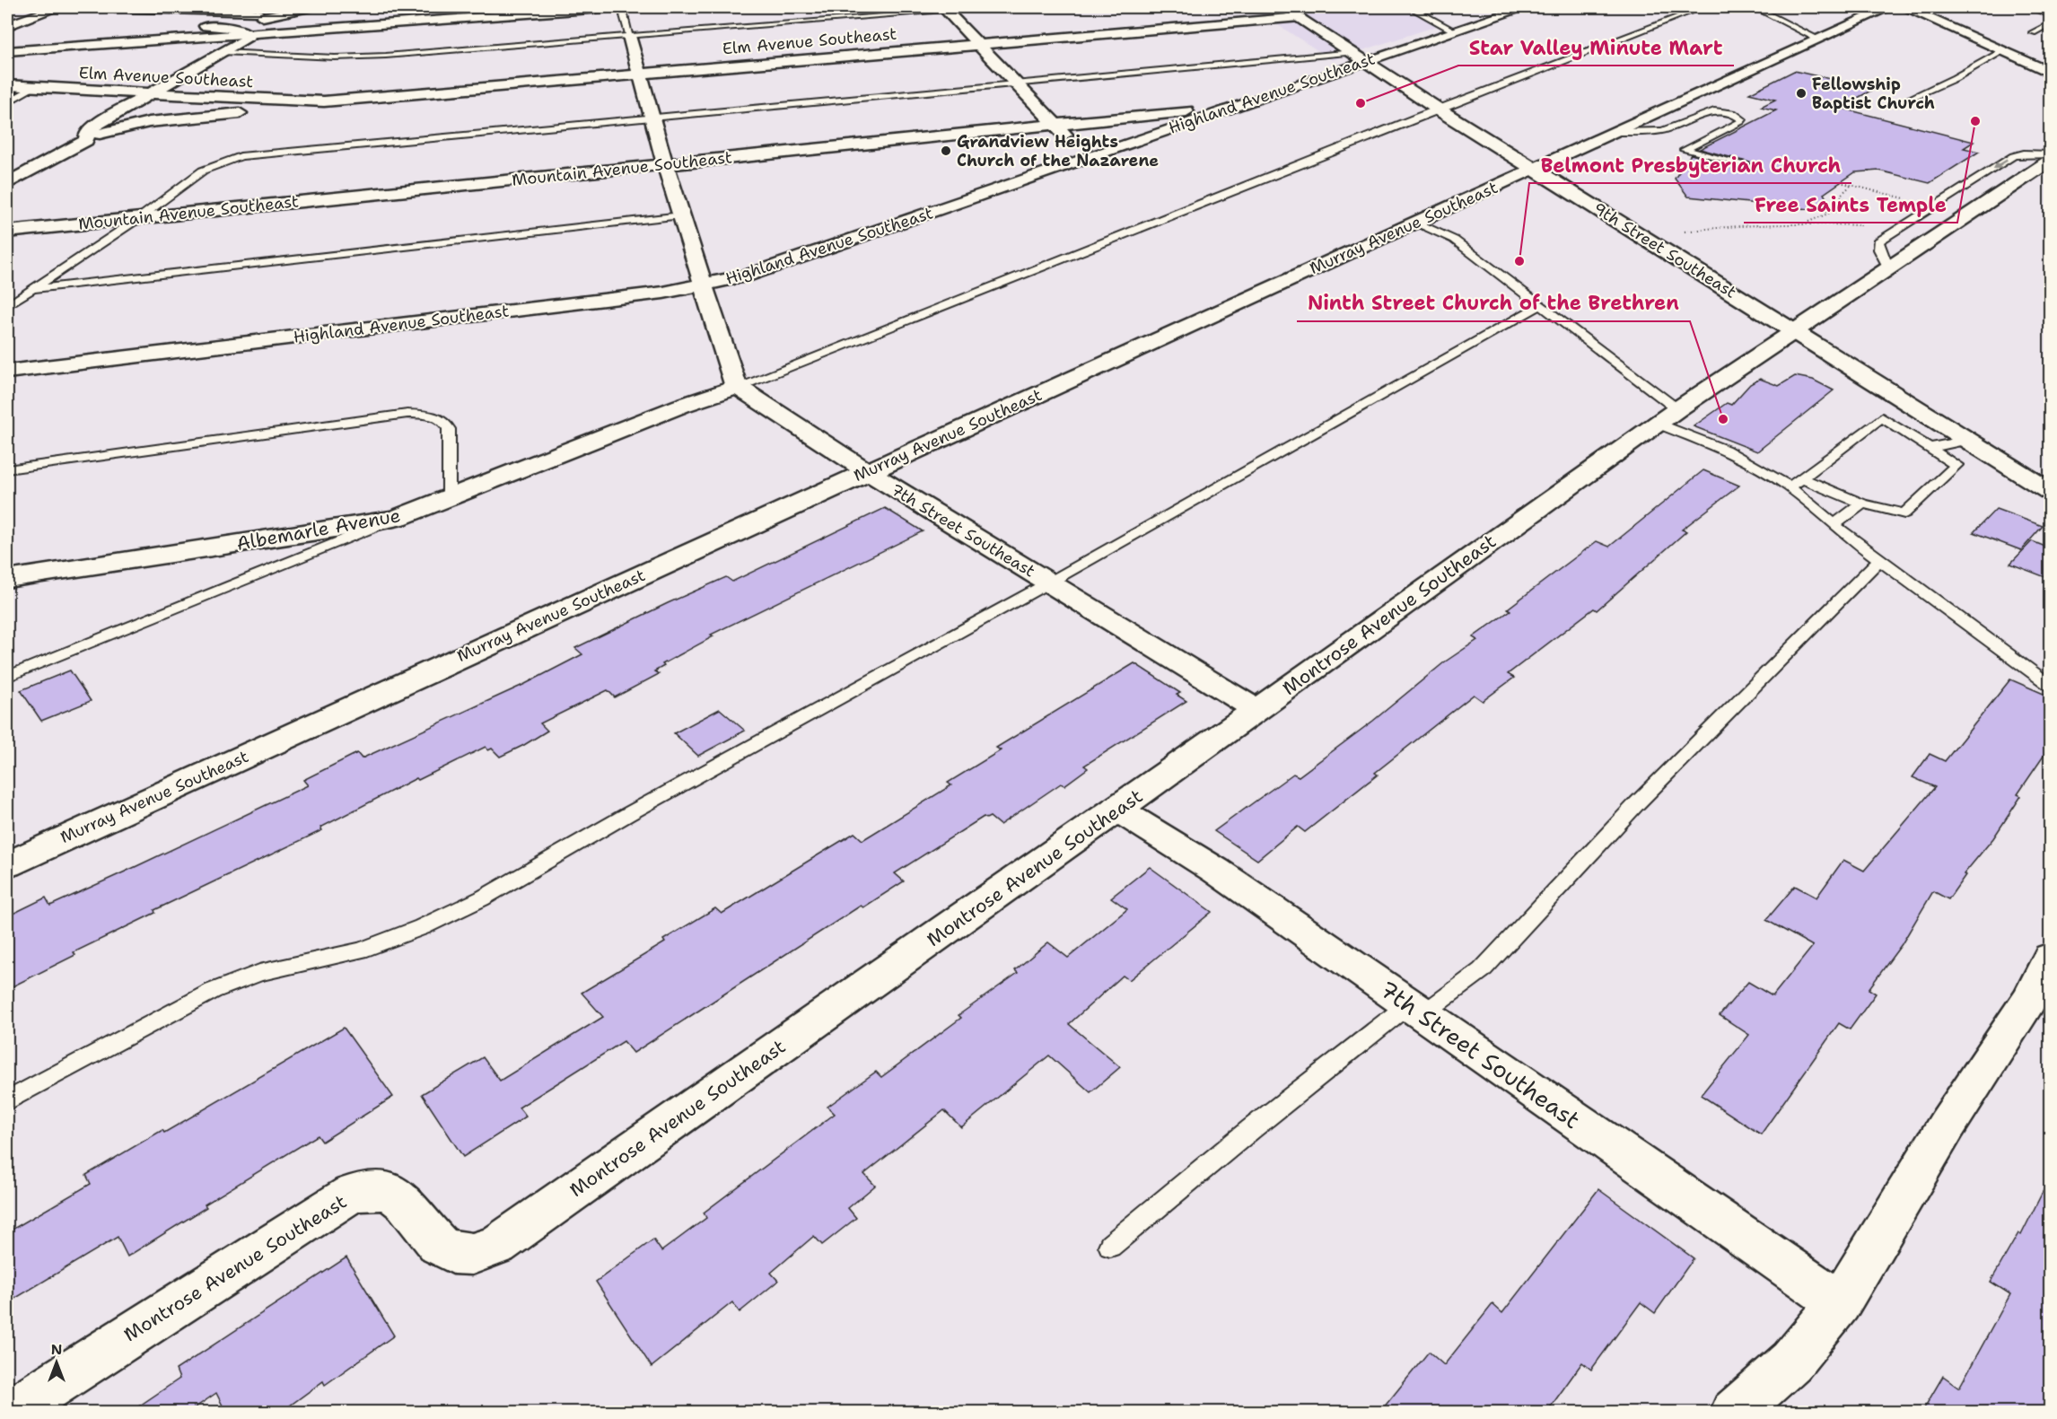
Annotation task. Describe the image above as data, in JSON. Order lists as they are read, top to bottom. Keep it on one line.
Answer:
{"streets":{"street":["Elm Avenue Southeast","Highland Avenue Southeast","Mountain Avenue Southeast","Murray Avenue Southeast","9th Street Southeast","Albemarle Avenue","7th Street Southeast","Montrose Avenue Southeast"]},"crossings":[["Elm Avenue Southeast","9th Street Southeast"],["Highland Avenue Southeast","Mountain Avenue Southeast"],["Highland Avenue Southeast","9th Street Southeast"],["Murray Avenue Southeast","9th Street Southeast"],["Murray Avenue Southeast","7th Street Southeast"],["9th Street Southeast","Montrose Avenue Southeast"],["Albemarle Avenue","7th Street Southeast"],["7th Street Southeast","Montrose Avenue Southeast"]],"places":["Fellowship Baptist Church","Star Valley Minute Mart","Free Saints Temple","Grandview Heights Church of the Nazarene","Belmont Presbyterian Church","Ninth Street Church of the Brethren"],"north":"top"}
